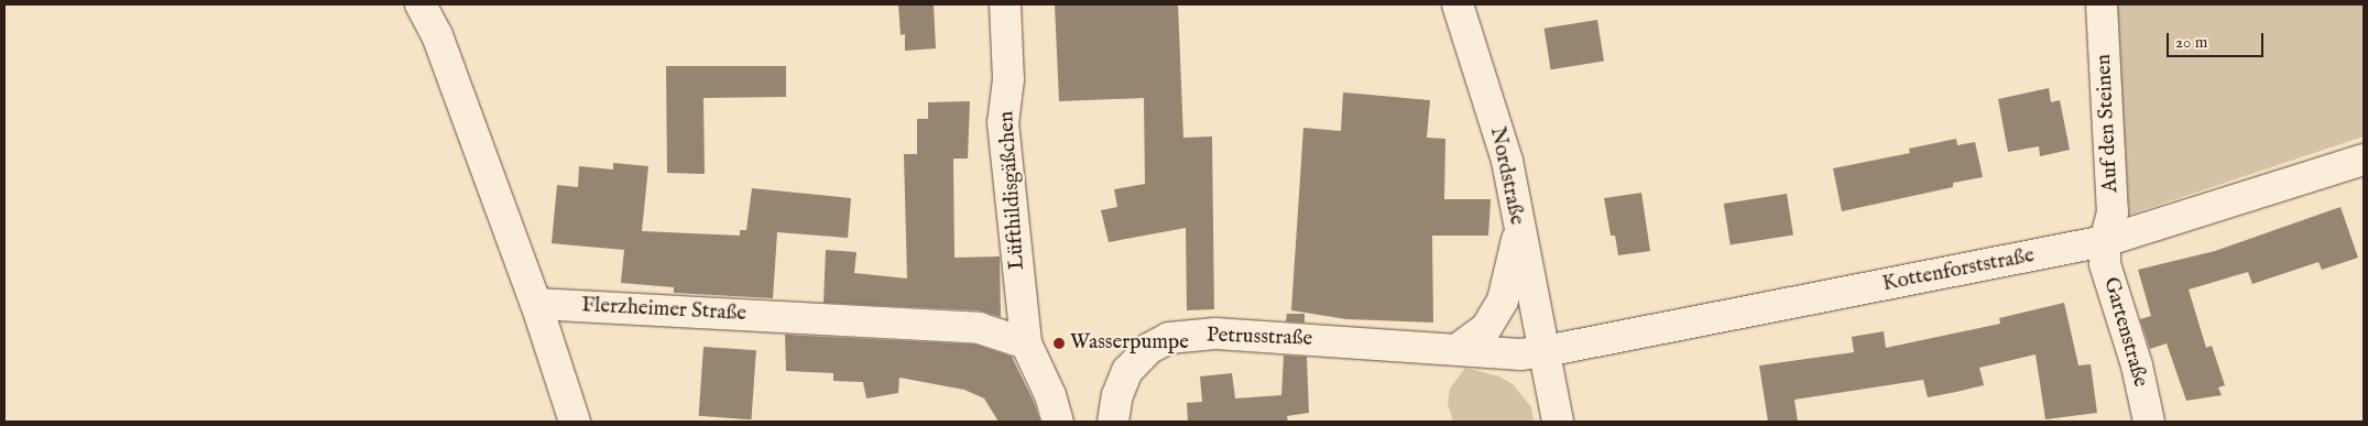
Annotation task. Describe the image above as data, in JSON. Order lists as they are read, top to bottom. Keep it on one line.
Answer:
{"streets":{"street":["Auf den Steinen","Nordstraße","Lüfthildisgäßchen","Kottenforststraße","Flerzheimer Straße","Gartenstraße","Petrusstraße"]},"crossings":[["Auf den Steinen","Kottenforststraße"],["Auf den Steinen","Gartenstraße"],["Nordstraße","Kottenforststraße"],["Nordstraße","Petrusstraße"],["Lüfthildisgäßchen","Flerzheimer Straße"],["Kottenforststraße","Gartenstraße"],["Kottenforststraße","Petrusstraße"]],"places":["Wasserpumpe"],"scale_bar":"20 m"}
